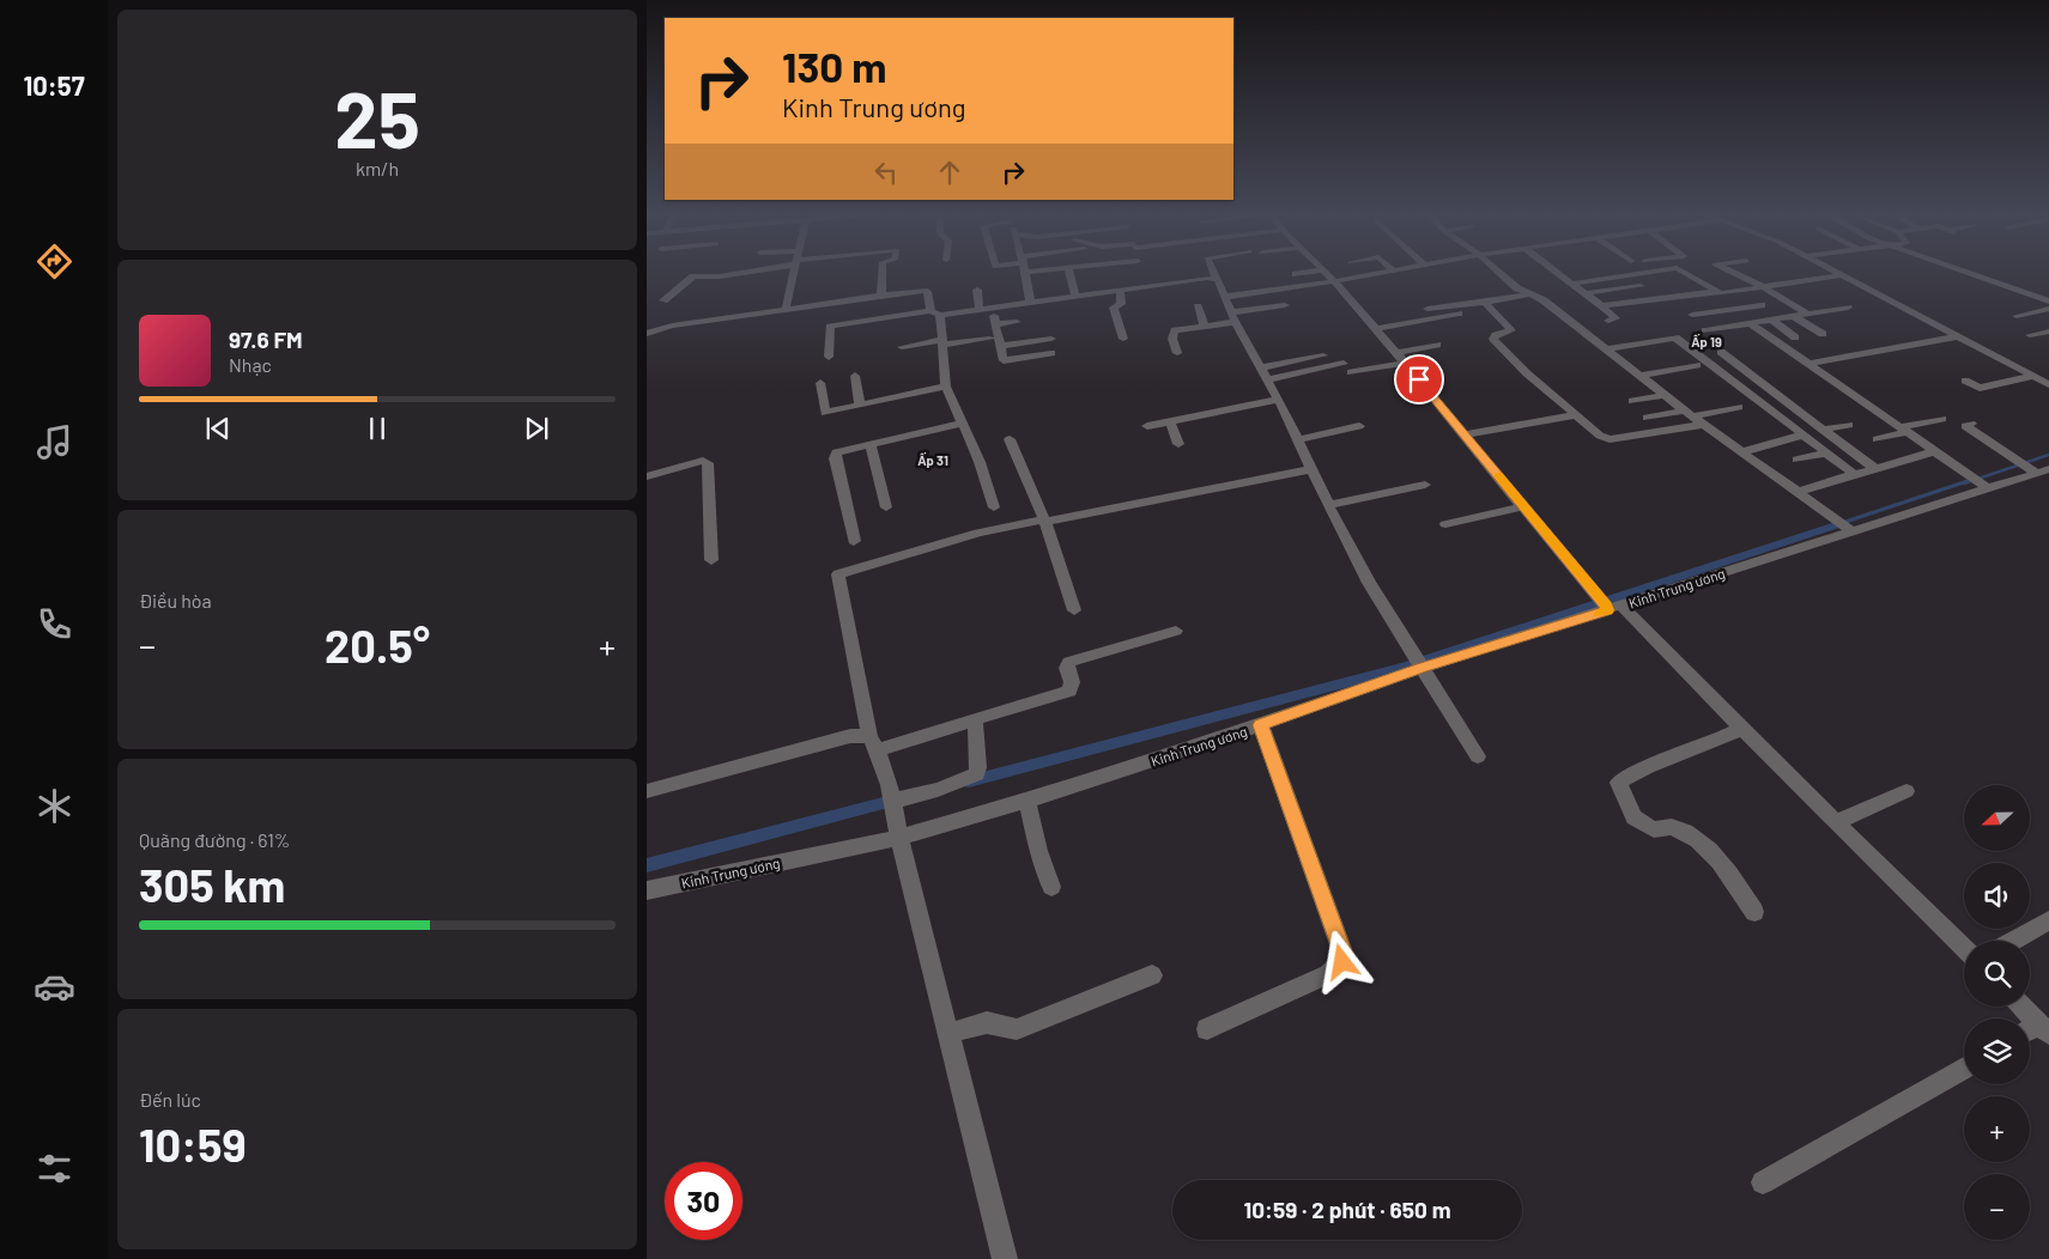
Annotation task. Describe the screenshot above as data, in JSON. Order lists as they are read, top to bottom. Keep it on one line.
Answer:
{"streets":{"street":["Kinh Trung ương"]},"districts":["Ấp 19","Ấp 31"],"north":"left","page":{"tabs":"10:57","tile":[["25","km/h"],"Điều hòa",["Quãng đường · 61%","305 km"],["Đến lúc","10:59"]],"turn":["130 m","Kinh Trung ương"],"song":["97.6 FM","Nhạc"],"heat":["−","20.5°","+"],"map_buttons":["+","−"],"limit":"30","trip":"10:59 · 2 phút · 650 m"}}
